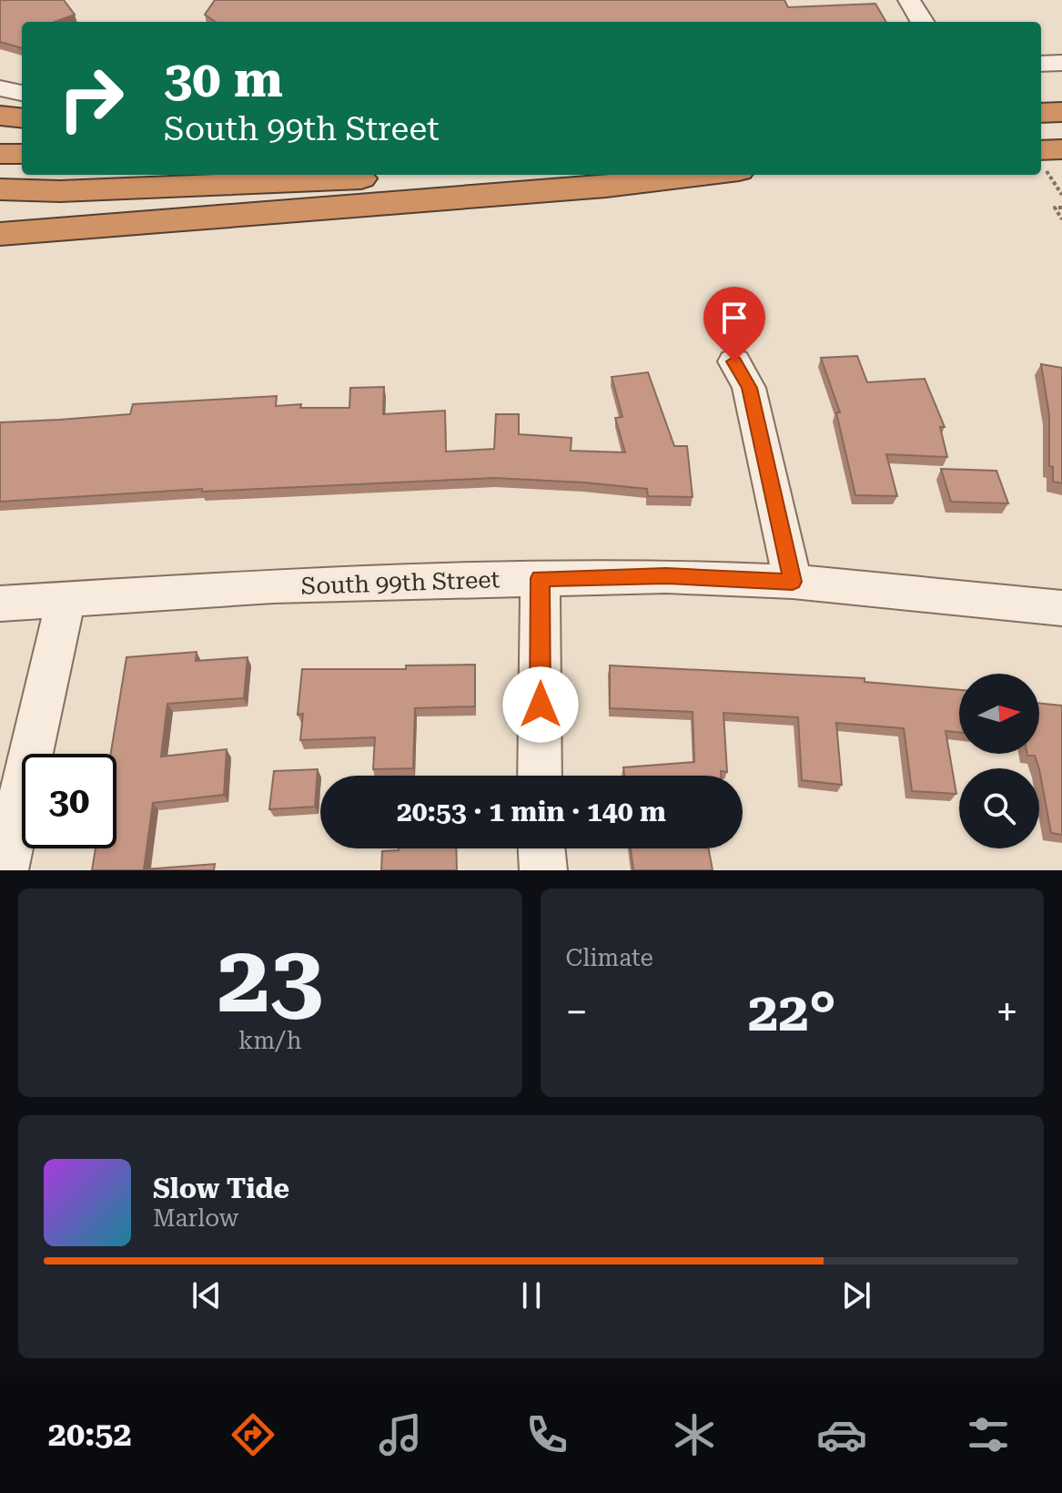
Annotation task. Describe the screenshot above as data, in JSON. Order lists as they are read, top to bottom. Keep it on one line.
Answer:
{"streets":{"street":["South 99th Street"]},"north":"right","page":{"turn":["30 m","South 99th Street"],"limit":"30","trip":"20:53 · 1 min · 140 m","tile":[["23","km/h"],"Climate"],"heat":["−","22°","+"],"song":["Slow Tide","Marlow"],"tabs":"20:52"}}
